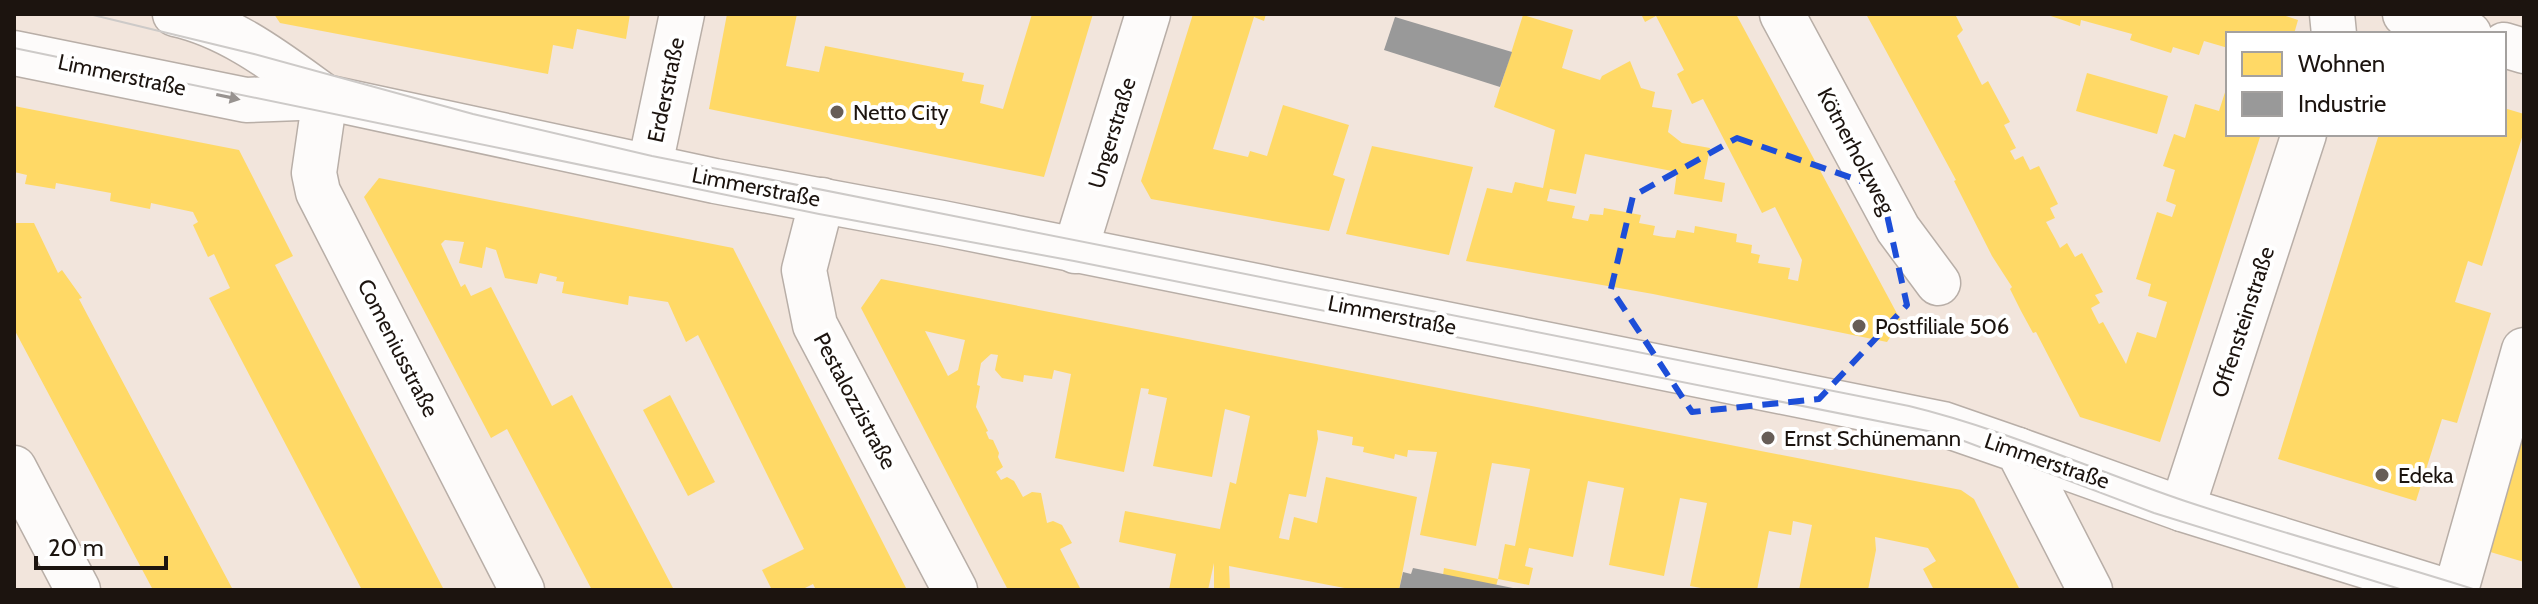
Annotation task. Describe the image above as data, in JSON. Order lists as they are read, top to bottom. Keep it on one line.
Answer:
{"streets":{"street":["Limmerstraße","Erderstraße","Ungerstraße","Kötnerholzweg","Offensteinstraße","Comeniusstraße","Pestalozzistraße"]},"crossings":[["Limmerstraße","Erderstraße"],["Limmerstraße","Ungerstraße"],["Limmerstraße","Offensteinstraße"],["Limmerstraße","Comeniusstraße"],["Limmerstraße","Pestalozzistraße"]],"places":["Netto City","Postfiliale 506","Ernst Schünemann","Edeka"],"legend":["Wohnen","Industrie"],"scale_bar":"20 m"}
